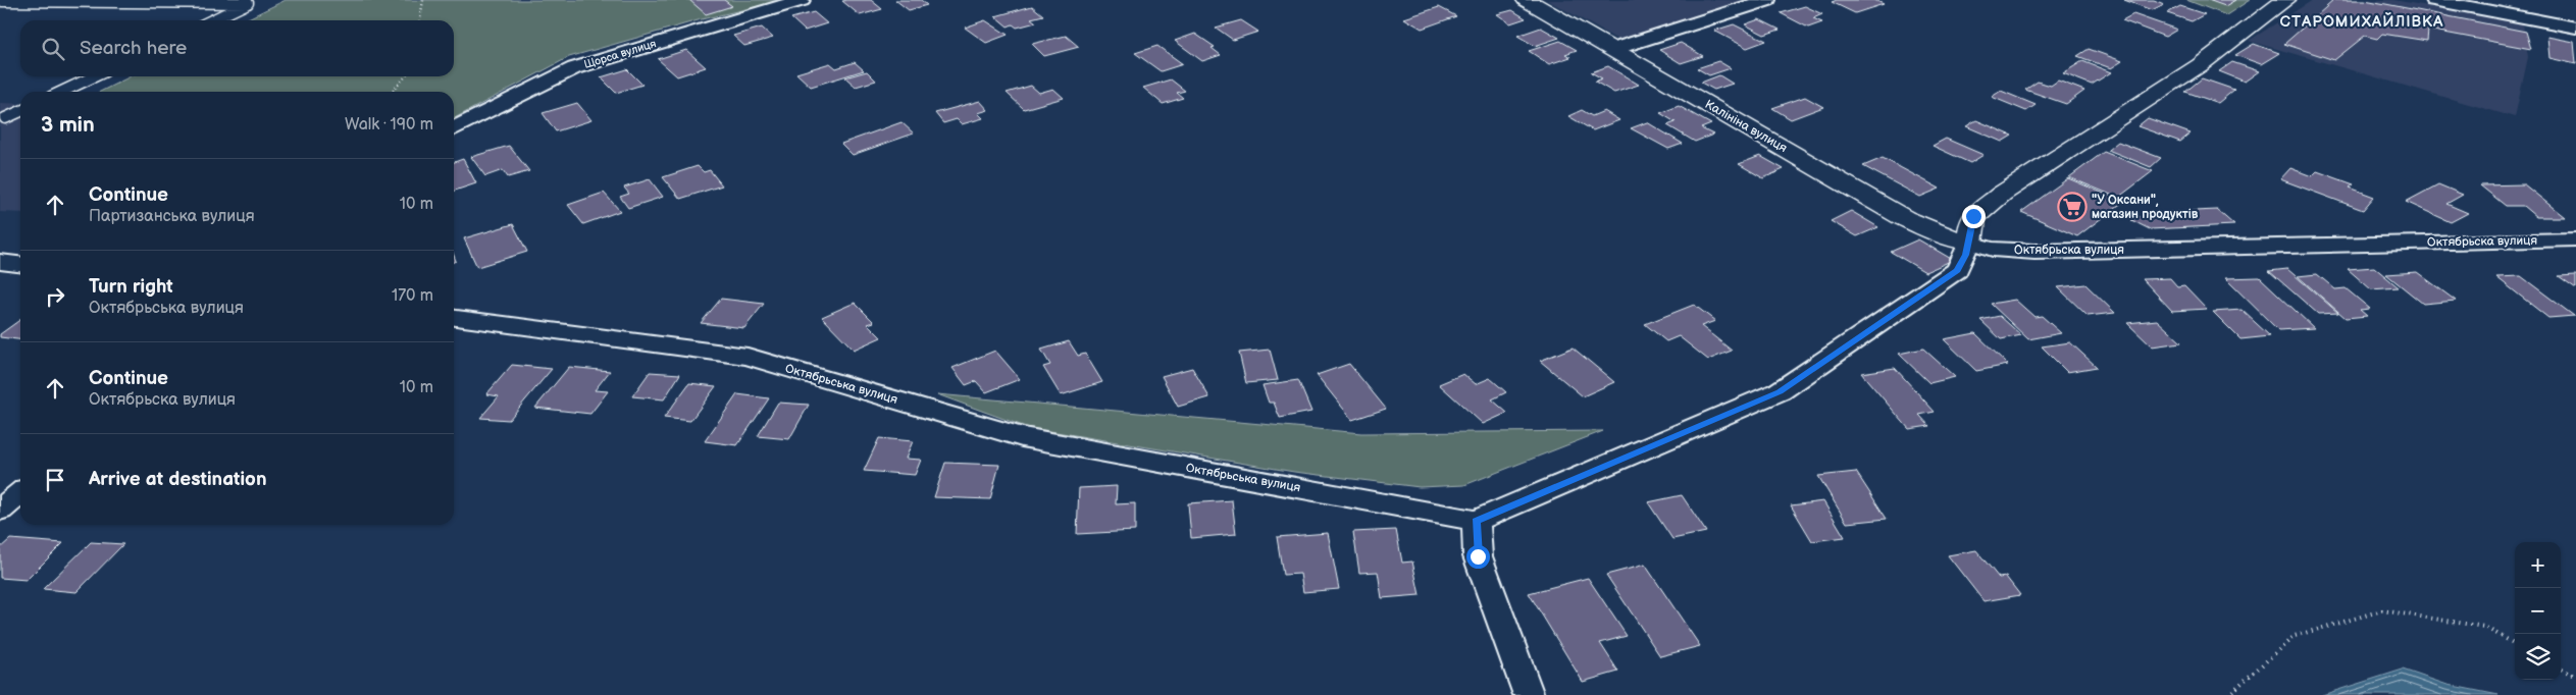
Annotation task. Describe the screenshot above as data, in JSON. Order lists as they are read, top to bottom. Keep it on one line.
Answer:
{"streets":{"street":["Щорса вулиця","Калініна вулиця","Октябрьска вулиця","Октябрьська вулиця"]},"crossings":[["Калініна вулиця","Октябрьска вулиця"]],"districts":["СТАРОМИХАЙЛІВКА"],"places":{"supermarket":["\"У Оксани\", магазин продуктів"]},"page":{"search":"Search here","heading":["3 min","Walk · 190 m"],"list":[["Continue","Партизанська вулиця","10 m"],["Turn right","Октябрьська вулиця","170 m"],["Continue","Октябрьска вулиця","10 m"],"Arrive at destination"],"map_buttons":["+","−"]}}
